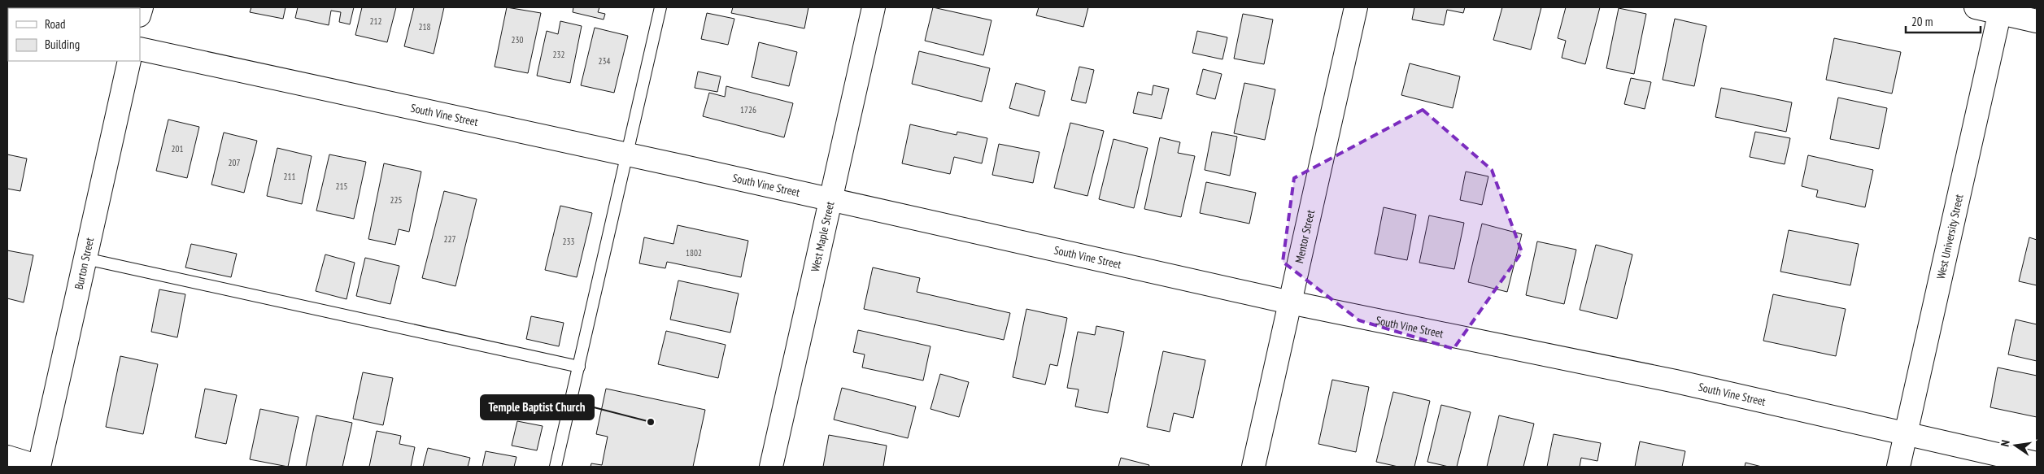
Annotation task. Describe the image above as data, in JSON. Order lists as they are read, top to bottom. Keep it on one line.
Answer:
{"streets":{"street":["South Vine Street","West Maple Street","West University Street","Mentor Street","Burton Street"]},"crossings":[["South Vine Street","West Maple Street"],["South Vine Street","West University Street"],["South Vine Street","Mentor Street"]],"places":["Temple Baptist Church"],"house_numbers":["212","218","230","232","234","1726","201","207","211","215","225","227","233","1802"],"legend":["Road","Building"],"scale_bar":"20 m","north":"left"}
